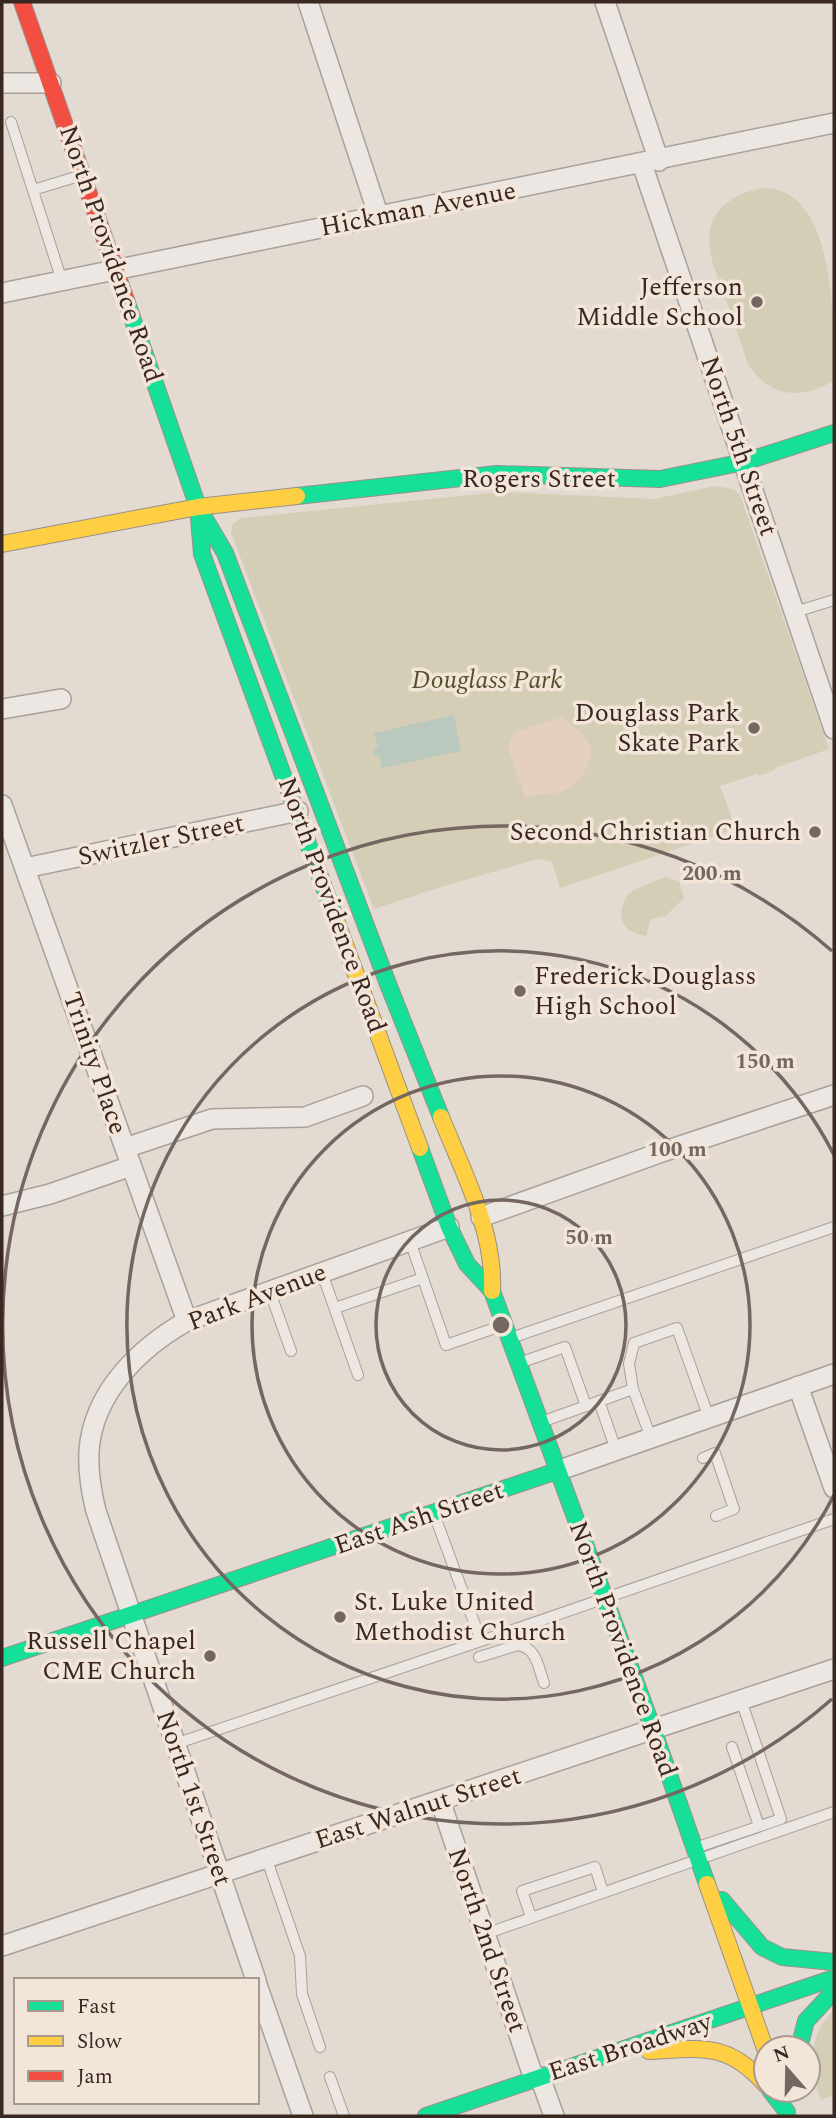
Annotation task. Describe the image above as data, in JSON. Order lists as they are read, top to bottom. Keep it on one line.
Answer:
{"streets":{"main road":["North Providence Road","Rogers Street","East Ash Street","East Broadway"],"street":["Hickman Avenue","North 5th Street","Switzler Street","Trinity Place","Park Avenue","North 1st Street","East Walnut Street","North 2nd Street"]},"crossings":[["Hickman Avenue","North Providence Road"],["Hickman Avenue","North 5th Street"],["North Providence Road","Rogers Street"],["North Providence Road","Switzler Street"],["North Providence Road","Park Avenue"],["North Providence Road","East Ash Street"],["North Providence Road","East Walnut Street"],["North Providence Road","East Broadway"],["North 5th Street","Rogers Street"],["Switzler Street","Trinity Place"],["Trinity Place","Park Avenue"],["Park Avenue","East Ash Street"],["Park Avenue","North 1st Street"],["East Ash Street","North 1st Street"],["North 1st Street","East Walnut Street"],["East Walnut Street","North 2nd Street"],["North 2nd Street","East Broadway"]],"parks":["Douglass Park"],"places":["Jefferson Middle School","Douglass Park Skate Park","Second Christian Church","Frederick Douglass High School","St. Luke United Methodist Church","Russell Chapel CME Church"],"legend":["Fast","Slow","Jam"],"north":"top","rings":["200 m","150 m","100 m","50 m"]}
